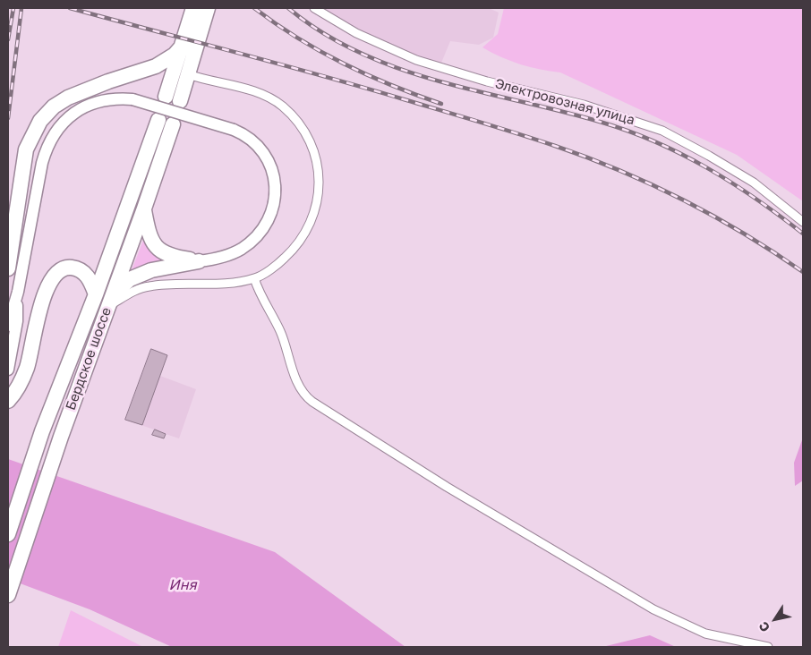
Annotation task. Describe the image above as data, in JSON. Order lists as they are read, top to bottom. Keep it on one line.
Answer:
{"streets":{"highway":["Бердское шоссе"],"street":["Электровозная улица"]},"water":["Иня"],"north":"bottom left"}
